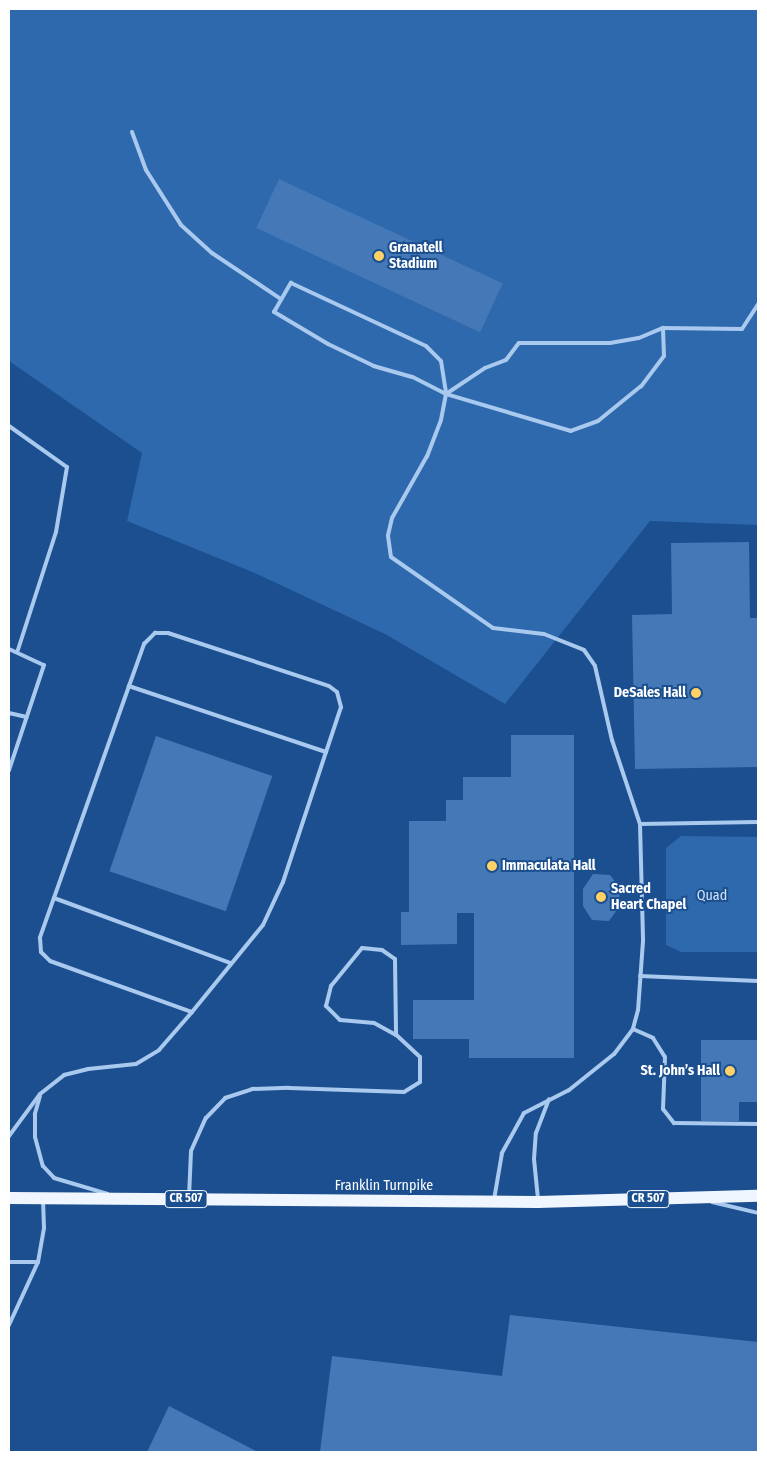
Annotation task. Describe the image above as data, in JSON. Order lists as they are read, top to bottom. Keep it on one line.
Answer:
{"streets":{"main road":["Franklin Turnpike","CR 507"]},"parks":["Quad"],"places":["Granatell Stadium","DeSales Hall","Immaculata Hall","Sacred Heart Chapel","St. John’s Hall"]}
